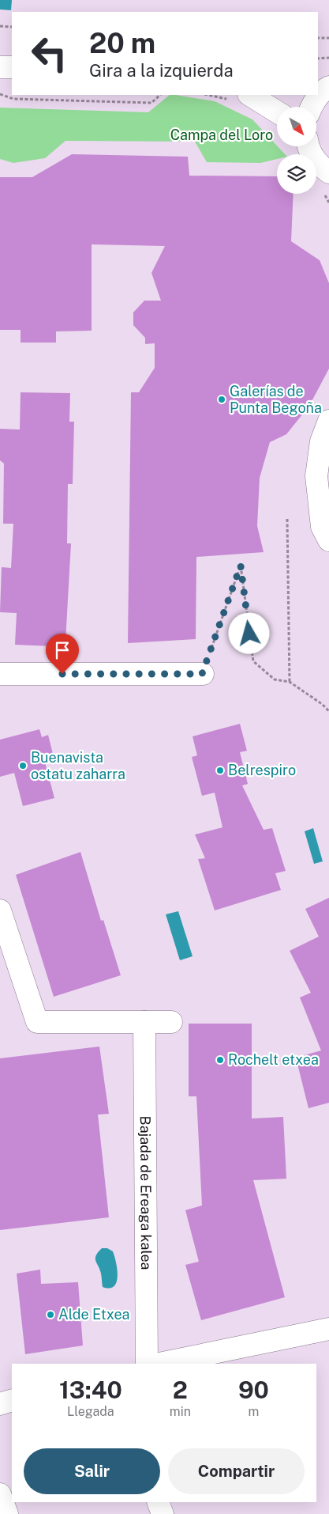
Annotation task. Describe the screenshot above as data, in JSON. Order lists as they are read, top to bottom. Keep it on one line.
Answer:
{"streets":{"street":["Bajada de Ereaga kalea"]},"parks":["Campa del Loro"],"places":["Galerías de Punta Begoña","Buenavista ostatu zaharra","Belrespiro","Rochelt etxea","Alde Etxea"],"north":"bottom right","page":{"turn":["20 m","Gira a la izquierda"],"eta":["13:40","Llegada","2","min","90","m"],"buttons":["Salir","Compartir"]}}
